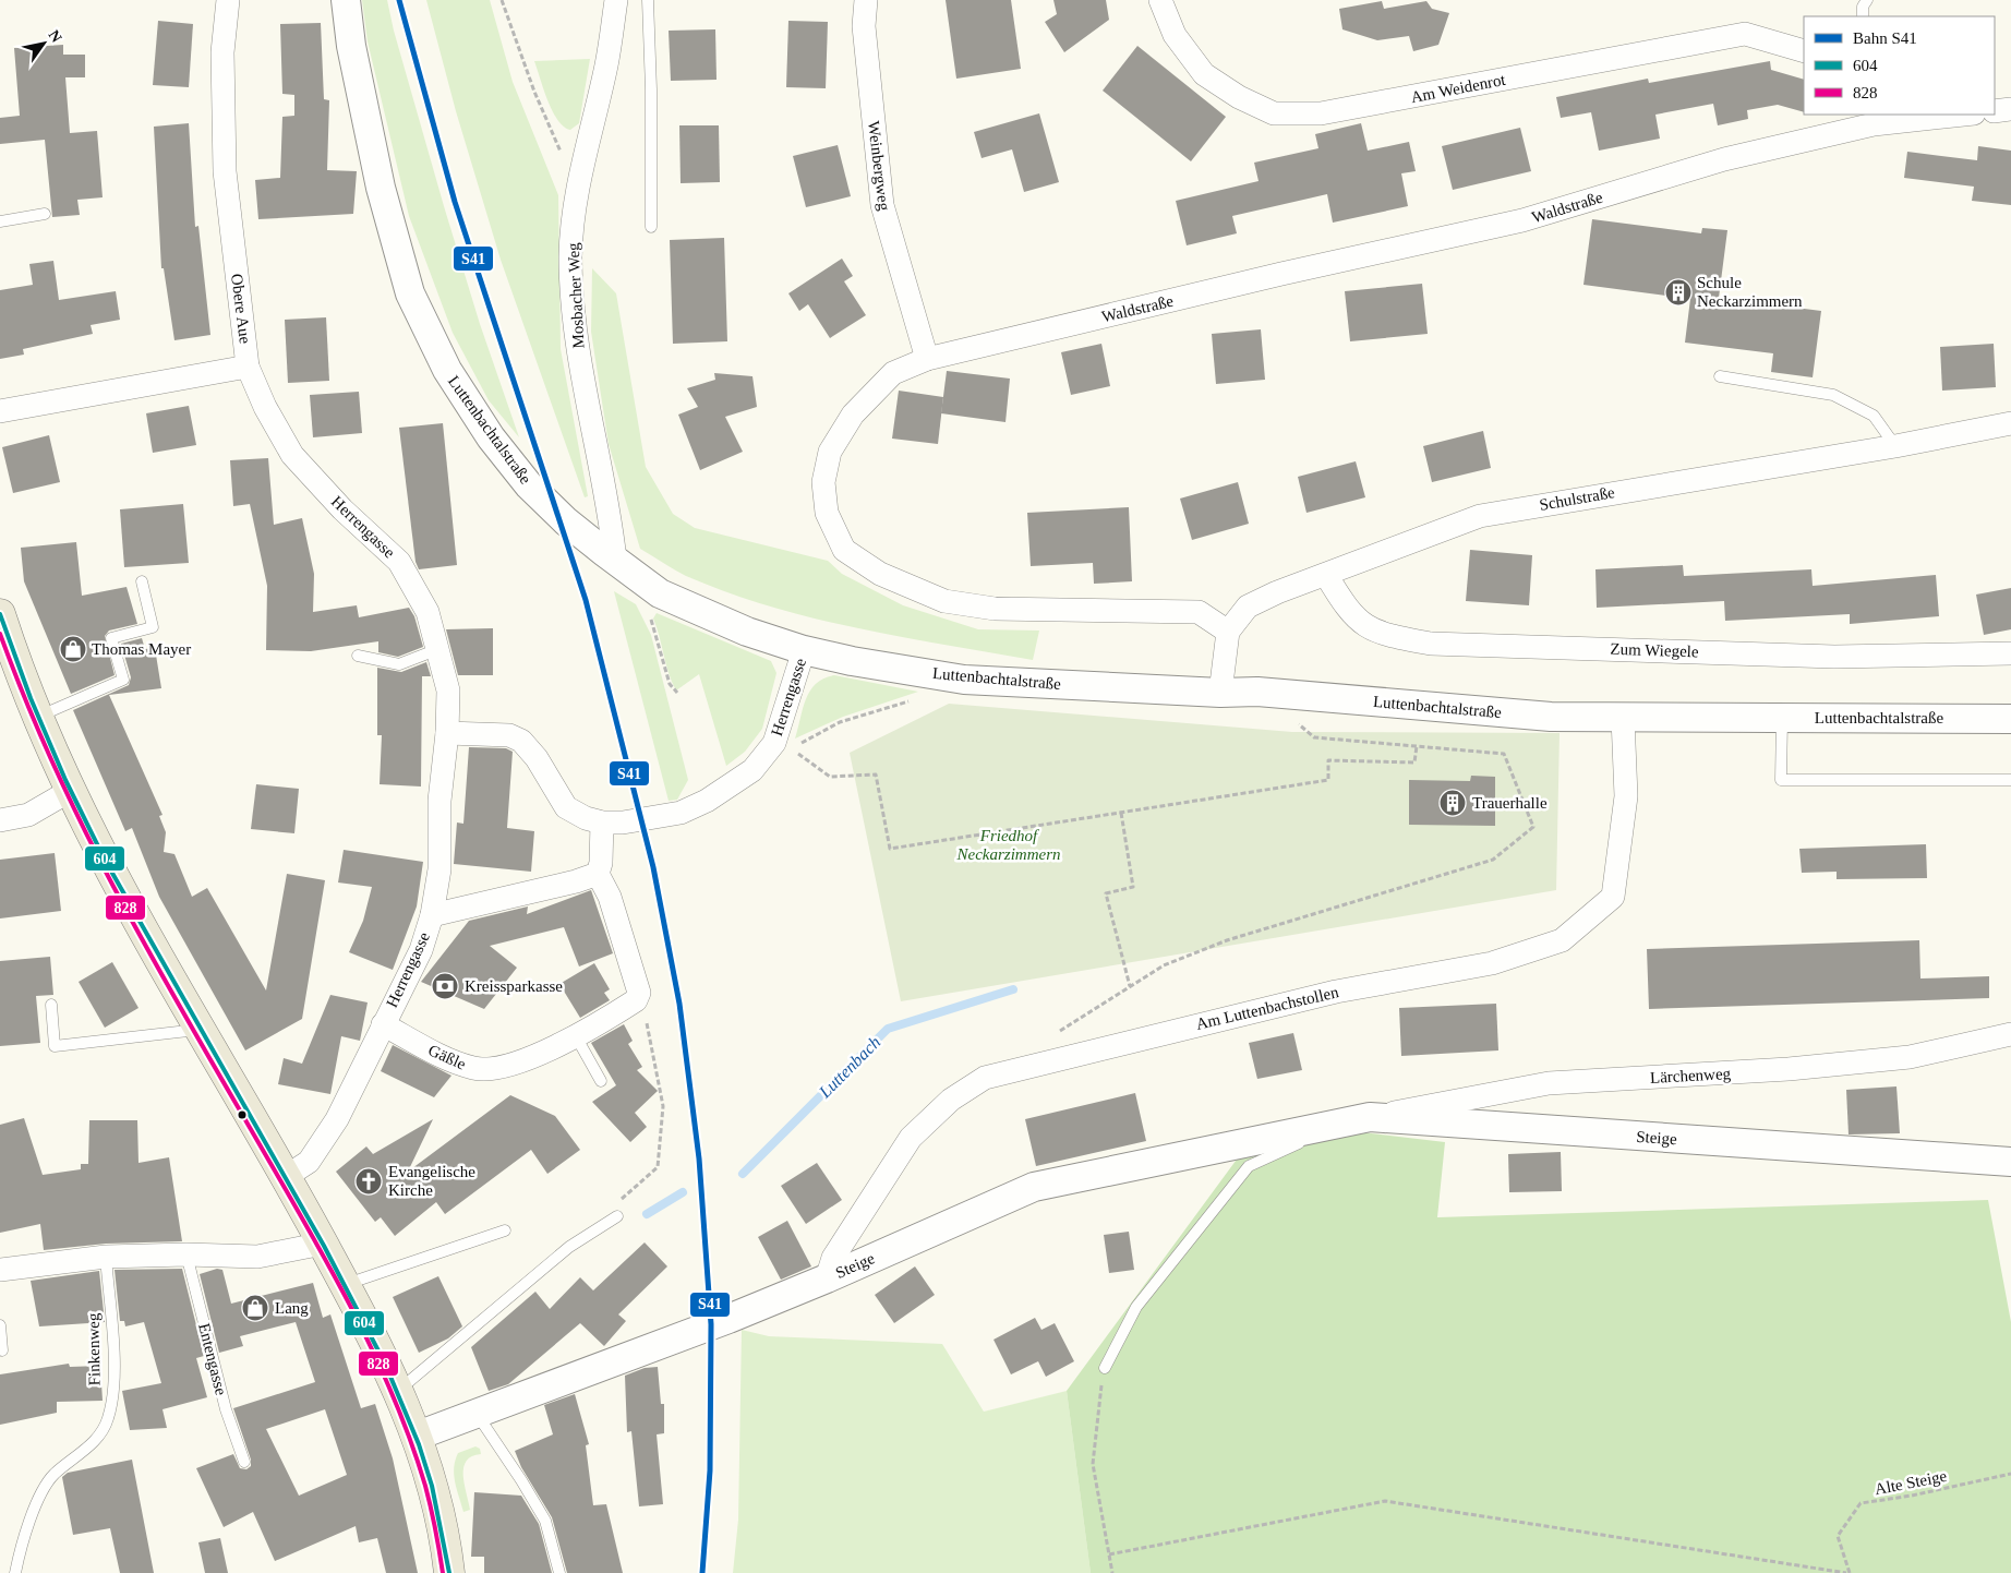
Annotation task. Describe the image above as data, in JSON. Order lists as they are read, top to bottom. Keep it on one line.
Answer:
{"streets":{"street":["Am Weidenrot","Weinbergweg","Waldstraße","Mosbacher Weg","Obere Aue","Luttenbachtalstraße","Schulstraße","Herrengasse","Zum Wiegele","Am Luttenbachstollen","Gäßle","Lärchenweg","Steige"],"lane":["Finkenweg","Entengasse"],"path":["Alte Steige"]},"crossings":[["Weinbergweg","Waldstraße"],["Waldstraße","Schulstraße"],["Mosbacher Weg","Luttenbachtalstraße"],["Obere Aue","Herrengasse"],["Luttenbachtalstraße","Herrengasse"],["Luttenbachtalstraße","Am Luttenbachstollen"],["Schulstraße","Zum Wiegele"],["Herrengasse","Gäßle"],["Am Luttenbachstollen","Steige"],["Lärchenweg","Steige"]],"water":["Luttenbach"],"parks":["Friedhof Neckarzimmern"],"places":{"building":["Schule Neckarzimmern","Trauerhalle"],"shop":["Thomas Mayer","Lang"],"bank":["Kreissparkasse"],"church":["Evangelische Kirche"]},"lines":["rail line S41","transit line 604","transit line 828"],"legend":["Bahn S41","604","828"],"north":"top right"}
